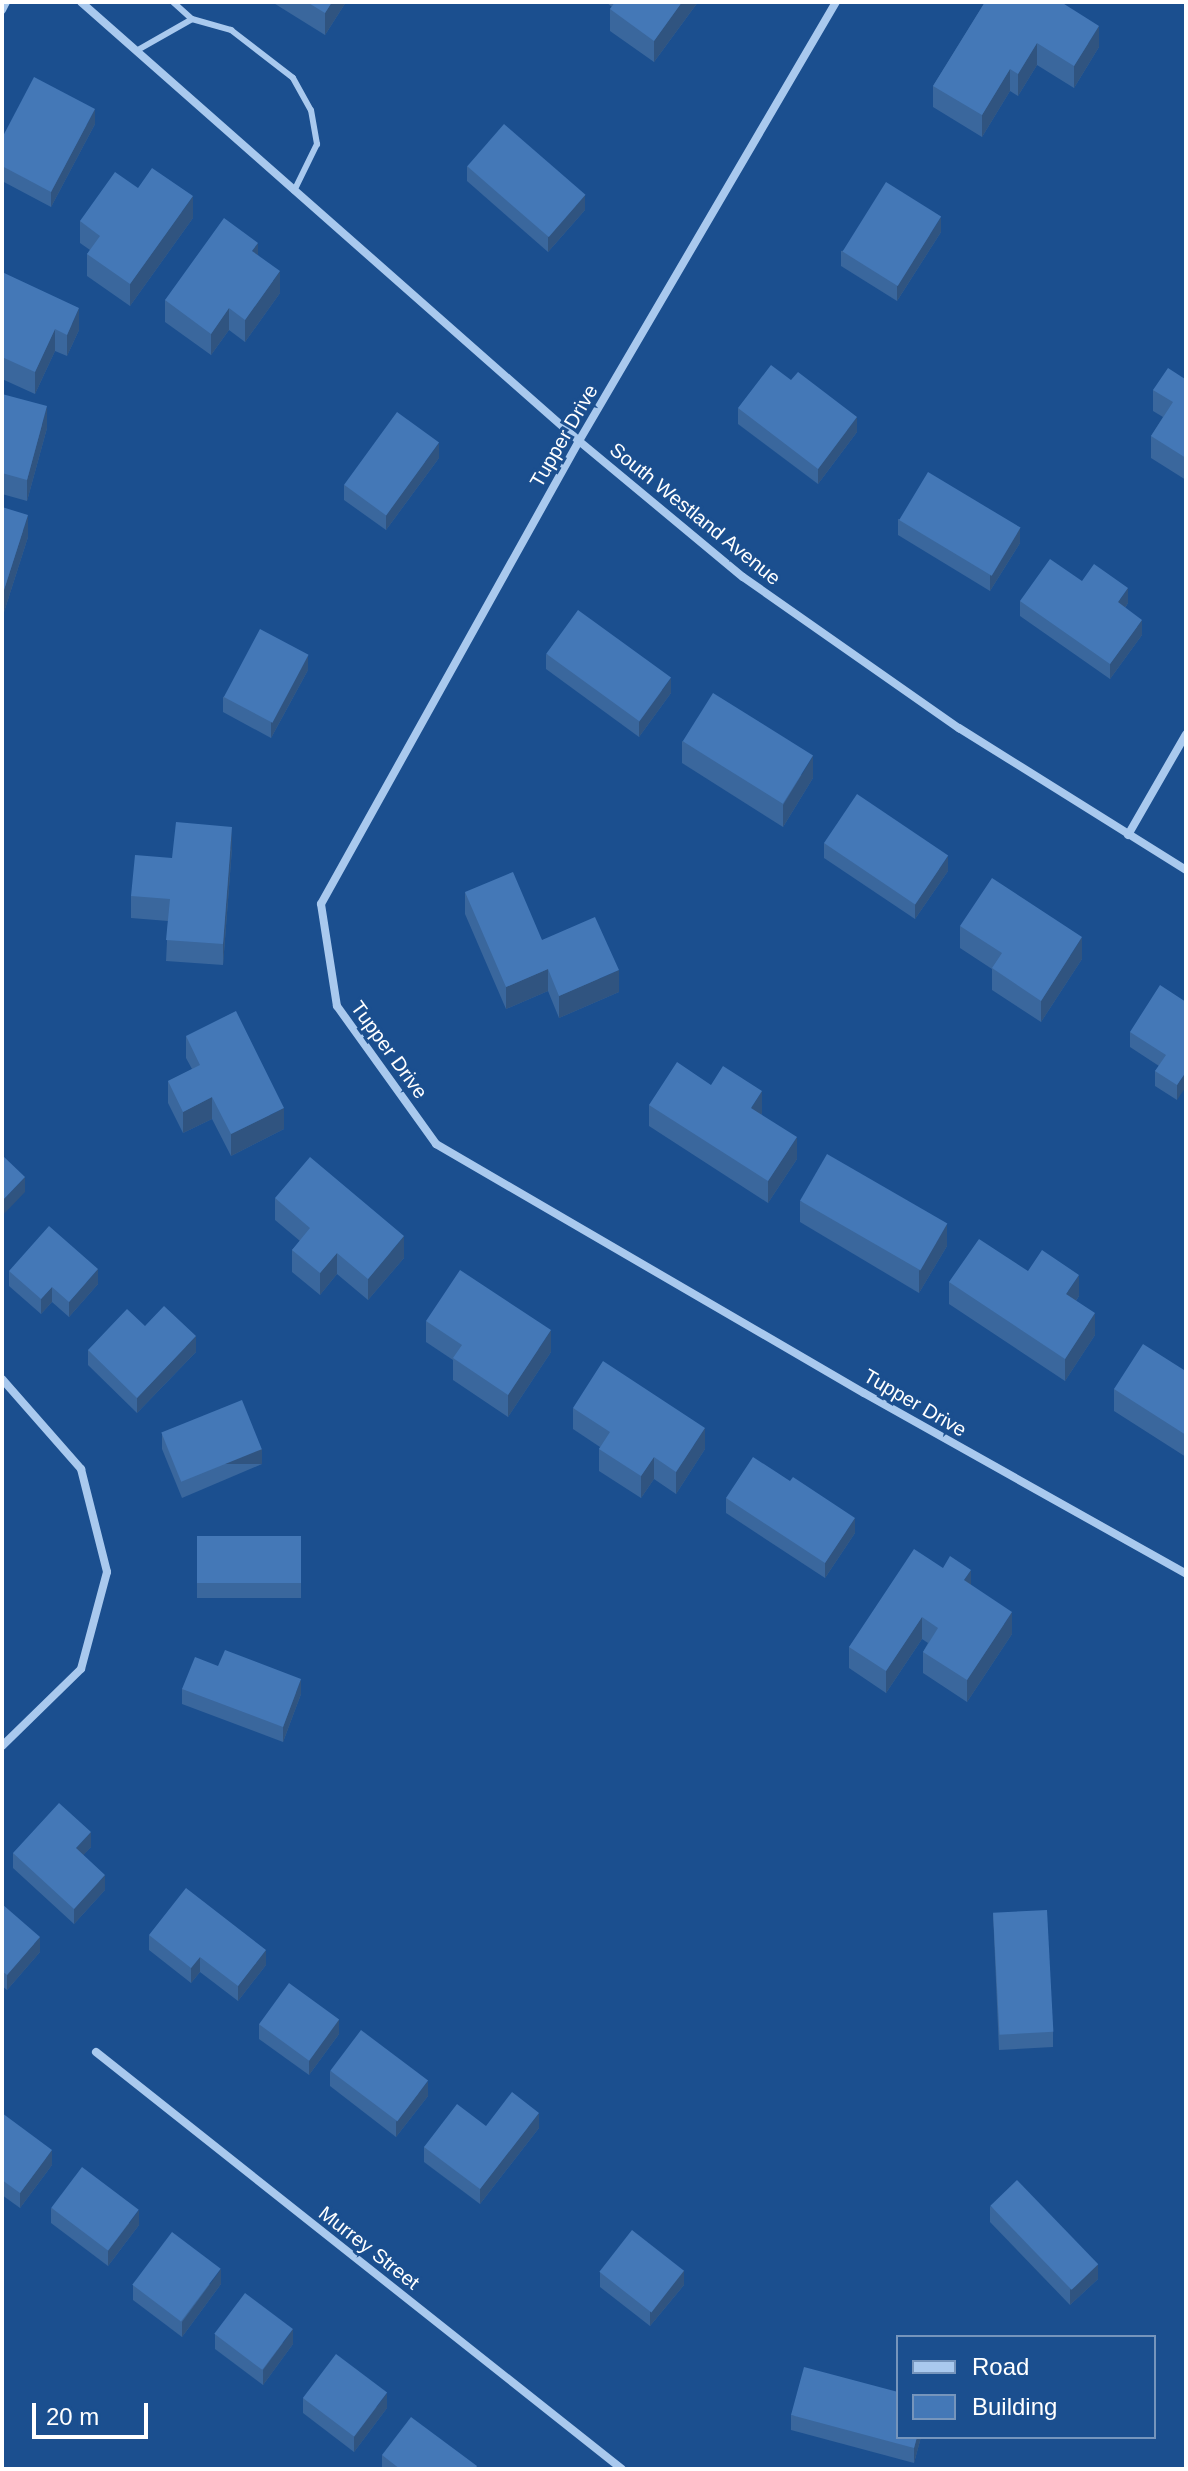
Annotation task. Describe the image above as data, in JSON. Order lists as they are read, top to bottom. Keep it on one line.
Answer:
{"streets":{"street":["Tupper Drive","South Westland Avenue","Murrey Street"]},"crossings":[["Tupper Drive","South Westland Avenue"]],"legend":["Road","Building"],"scale_bar":"20 m"}
